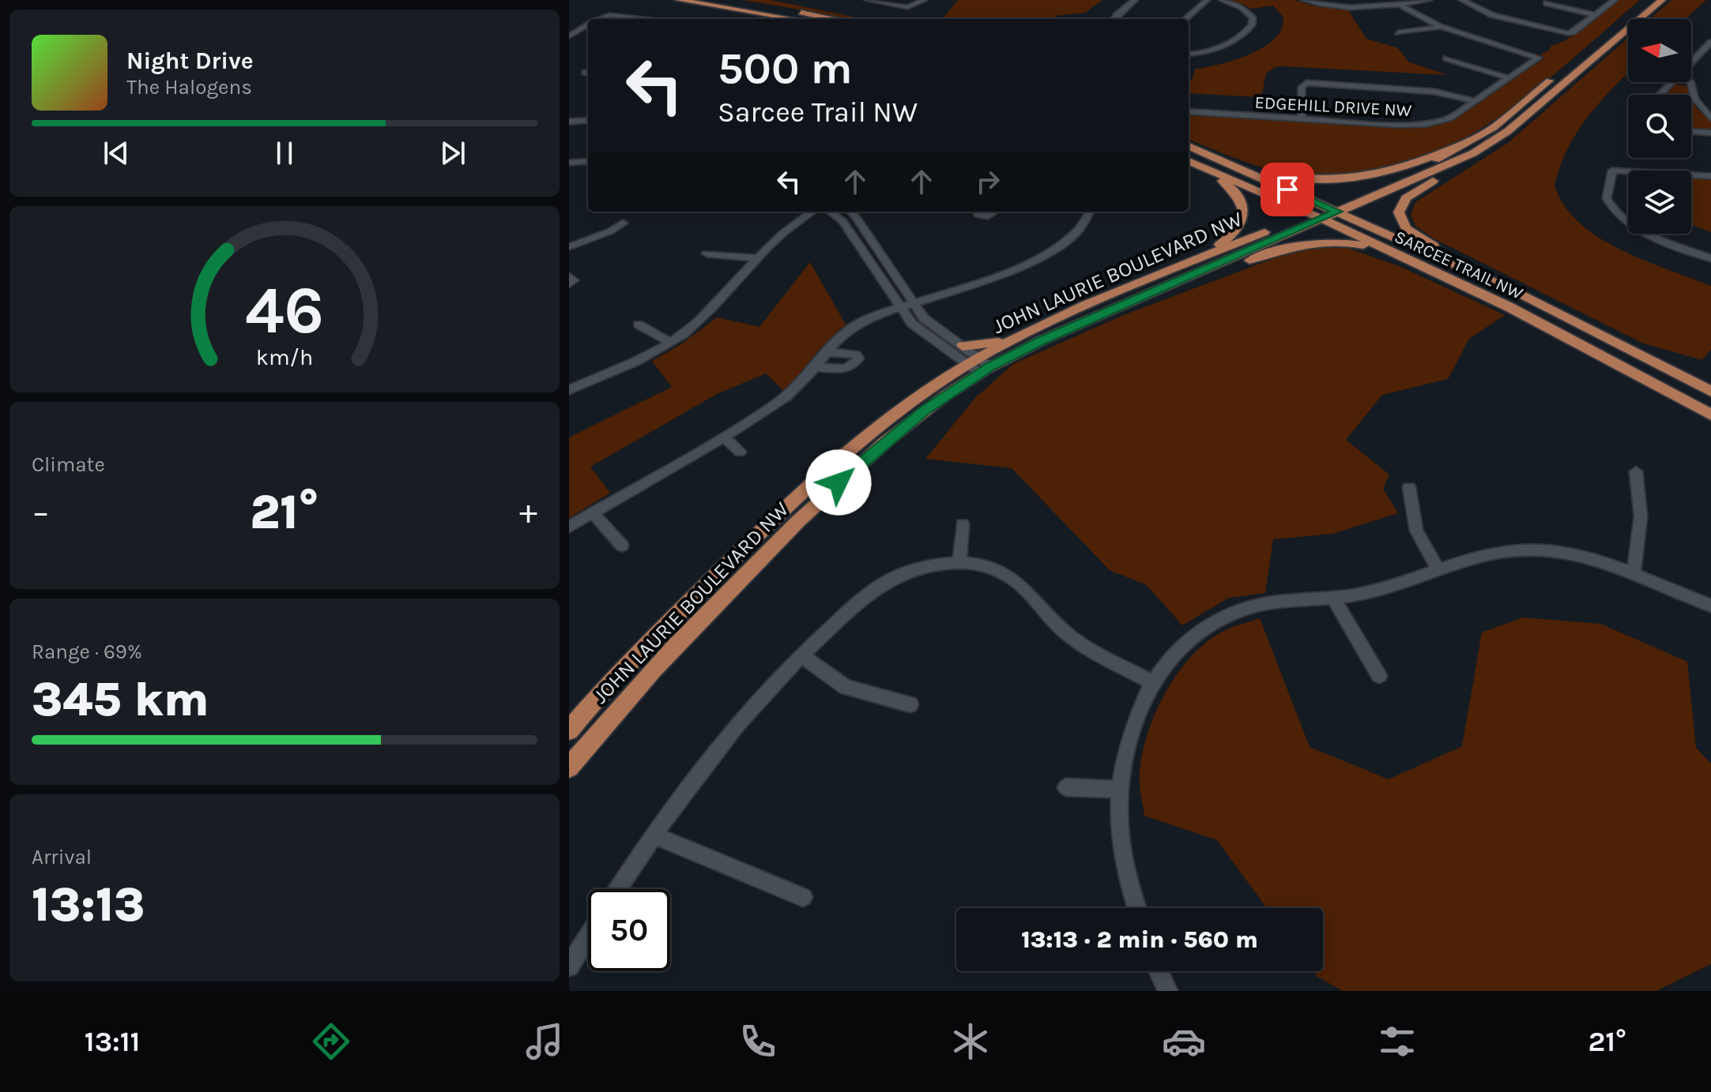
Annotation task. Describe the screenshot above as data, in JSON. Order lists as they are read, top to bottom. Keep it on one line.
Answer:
{"streets":{"main road":["SARCEE TRAIL NW","JOHN LAURIE BOULEVARD NW"],"street":["EDGEHILL DRIVE NW"]},"crossings":[["SARCEE TRAIL NW","JOHN LAURIE BOULEVARD NW"]],"north":"left","page":{"turn":["500 m","Sarcee Trail NW"],"song":["Night Drive","The Halogens"],"tile":["Climate",["Range · 69%","345 km"],["Arrival","13:13"]],"heat":["−","21°","+"],"limit":"50","trip":"13:13 · 2 min · 560 m","tabs":["13:11","21°"],"gauge":["46","km/h"]}}
